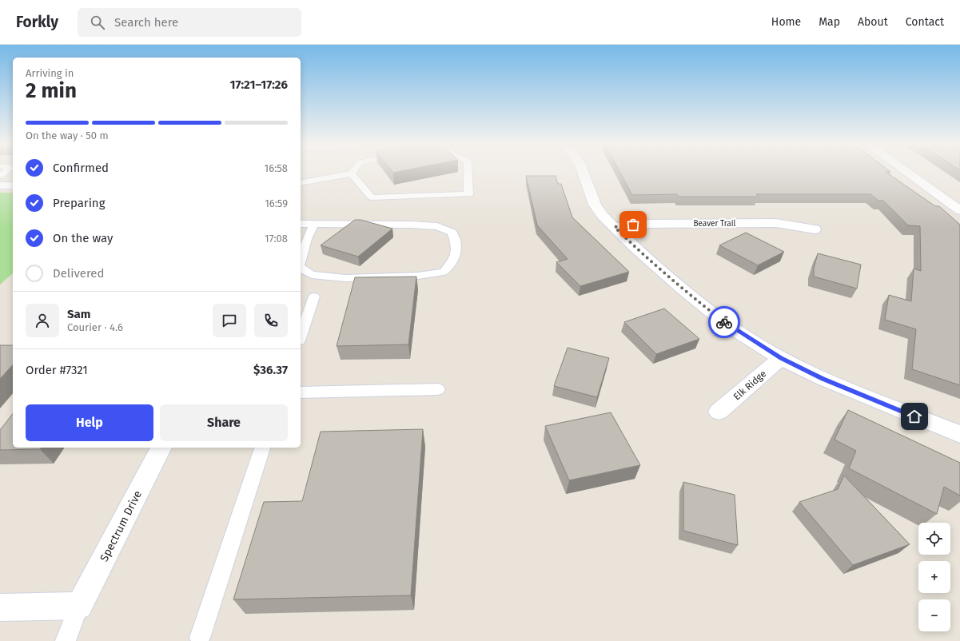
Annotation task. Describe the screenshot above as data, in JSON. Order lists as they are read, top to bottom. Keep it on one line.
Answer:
{"streets":{"street":["Beaver Trail","Elk Ridge","Spectrum Drive"]},"page":{"header":"Forkly","search":"Search here","nav":["Home","Map","About","Contact"],"heading":["2 min","Arriving in","17:21–17:26"],"panel":["Sam","Courier · 4.6","Order #7321","$36.37"],"bar":"On the way · 50 m","list":[["Confirmed","16:58"],["Preparing","16:59"],["On the way","17:08"],"Delivered"],"buttons":["Help","Share"],"map_buttons":["+","−"]}}
